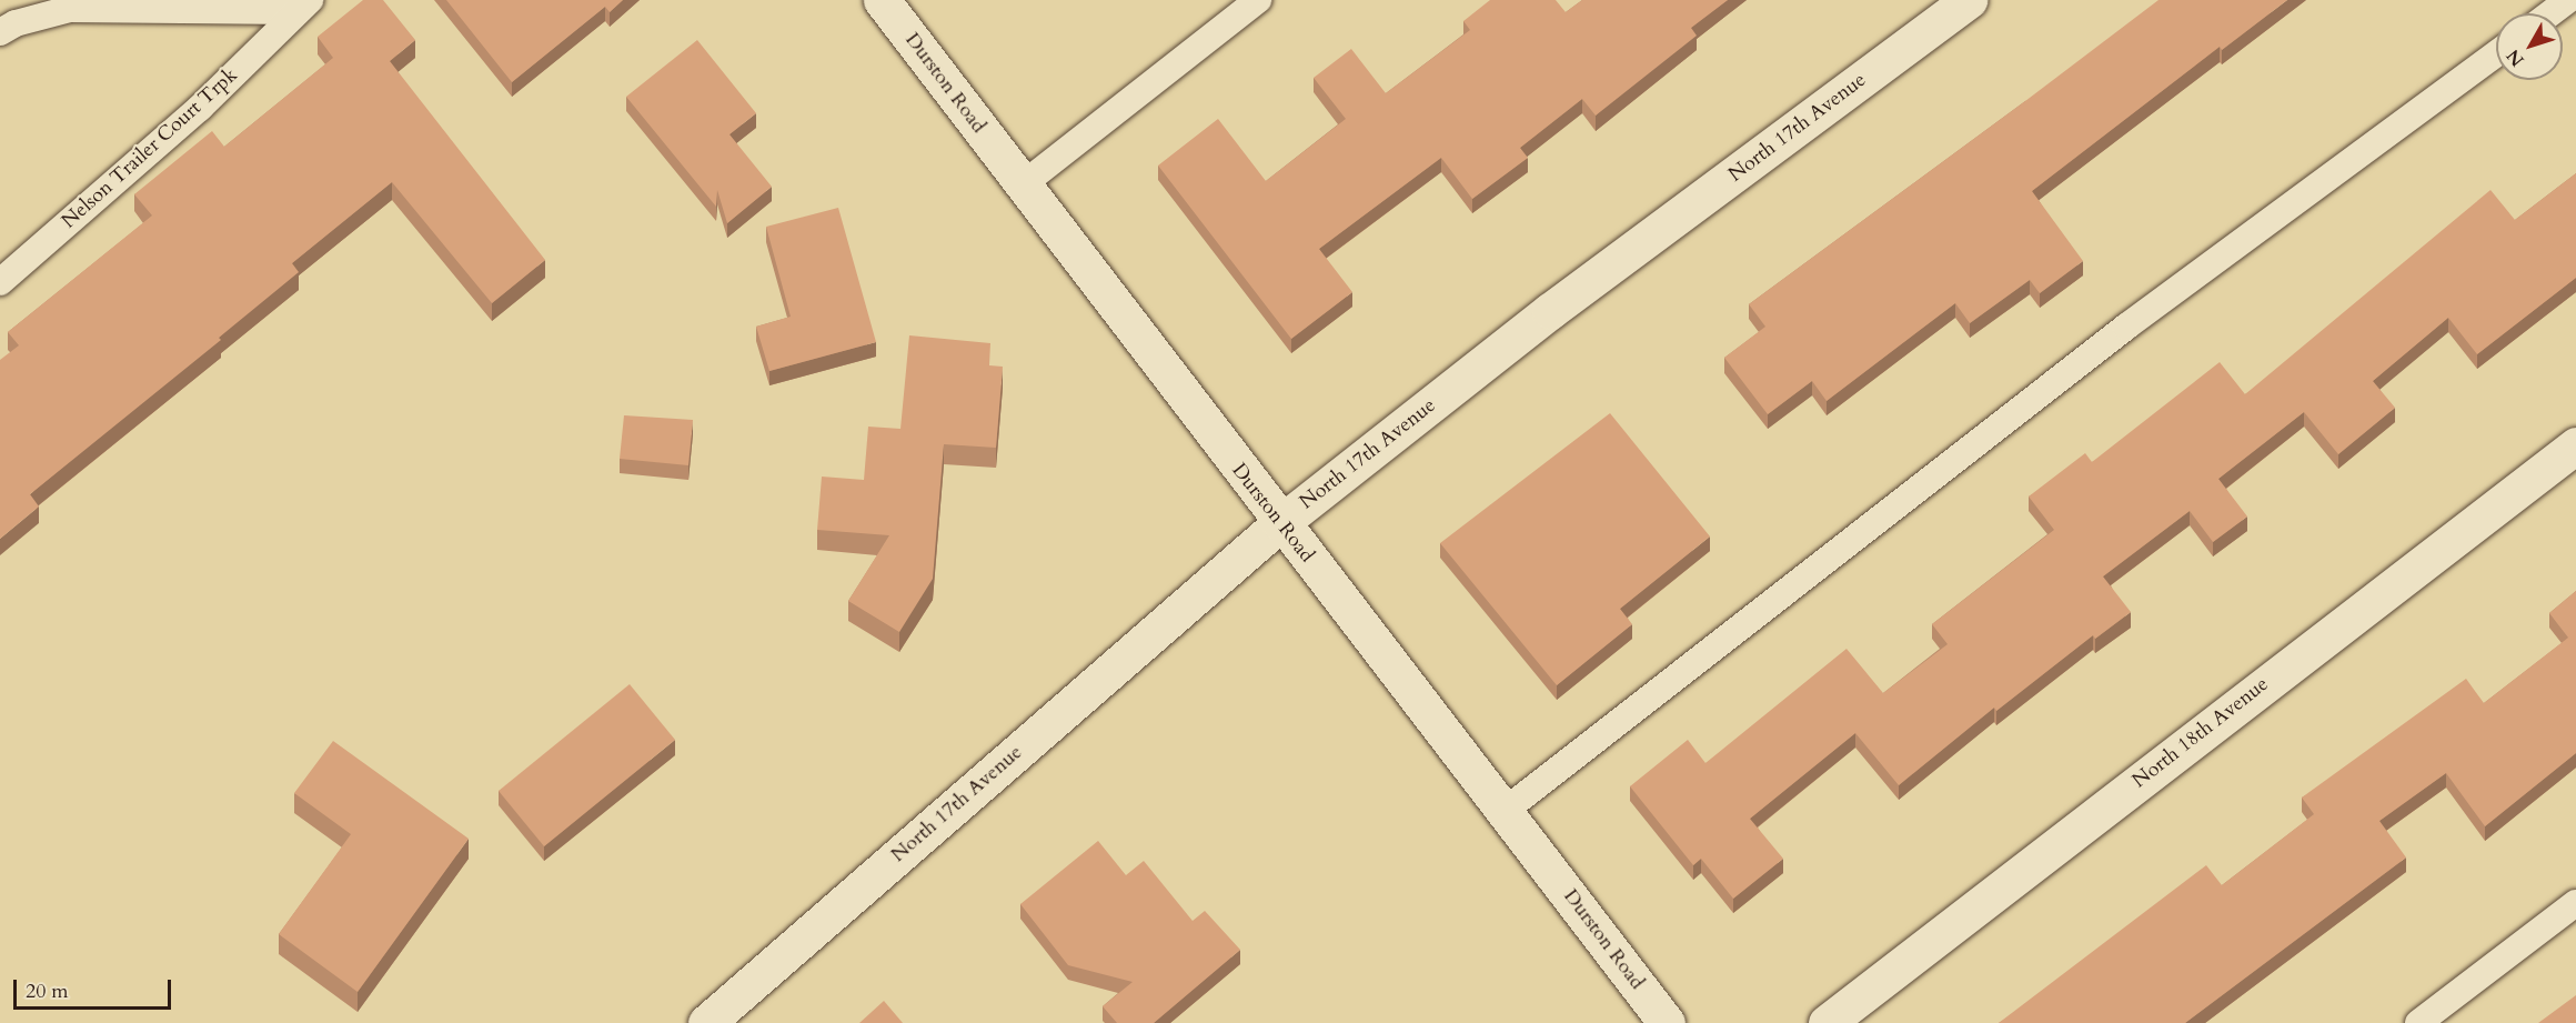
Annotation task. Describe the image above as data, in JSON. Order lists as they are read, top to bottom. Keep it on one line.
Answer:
{"streets":{"street":["Durston Road","North 17th Avenue","North 18th Avenue"],"lane":["Nelson Trailer Court Trpk"]},"crossings":[["Durston Road","North 17th Avenue"]],"scale_bar":"20 m","north":"bottom left"}
